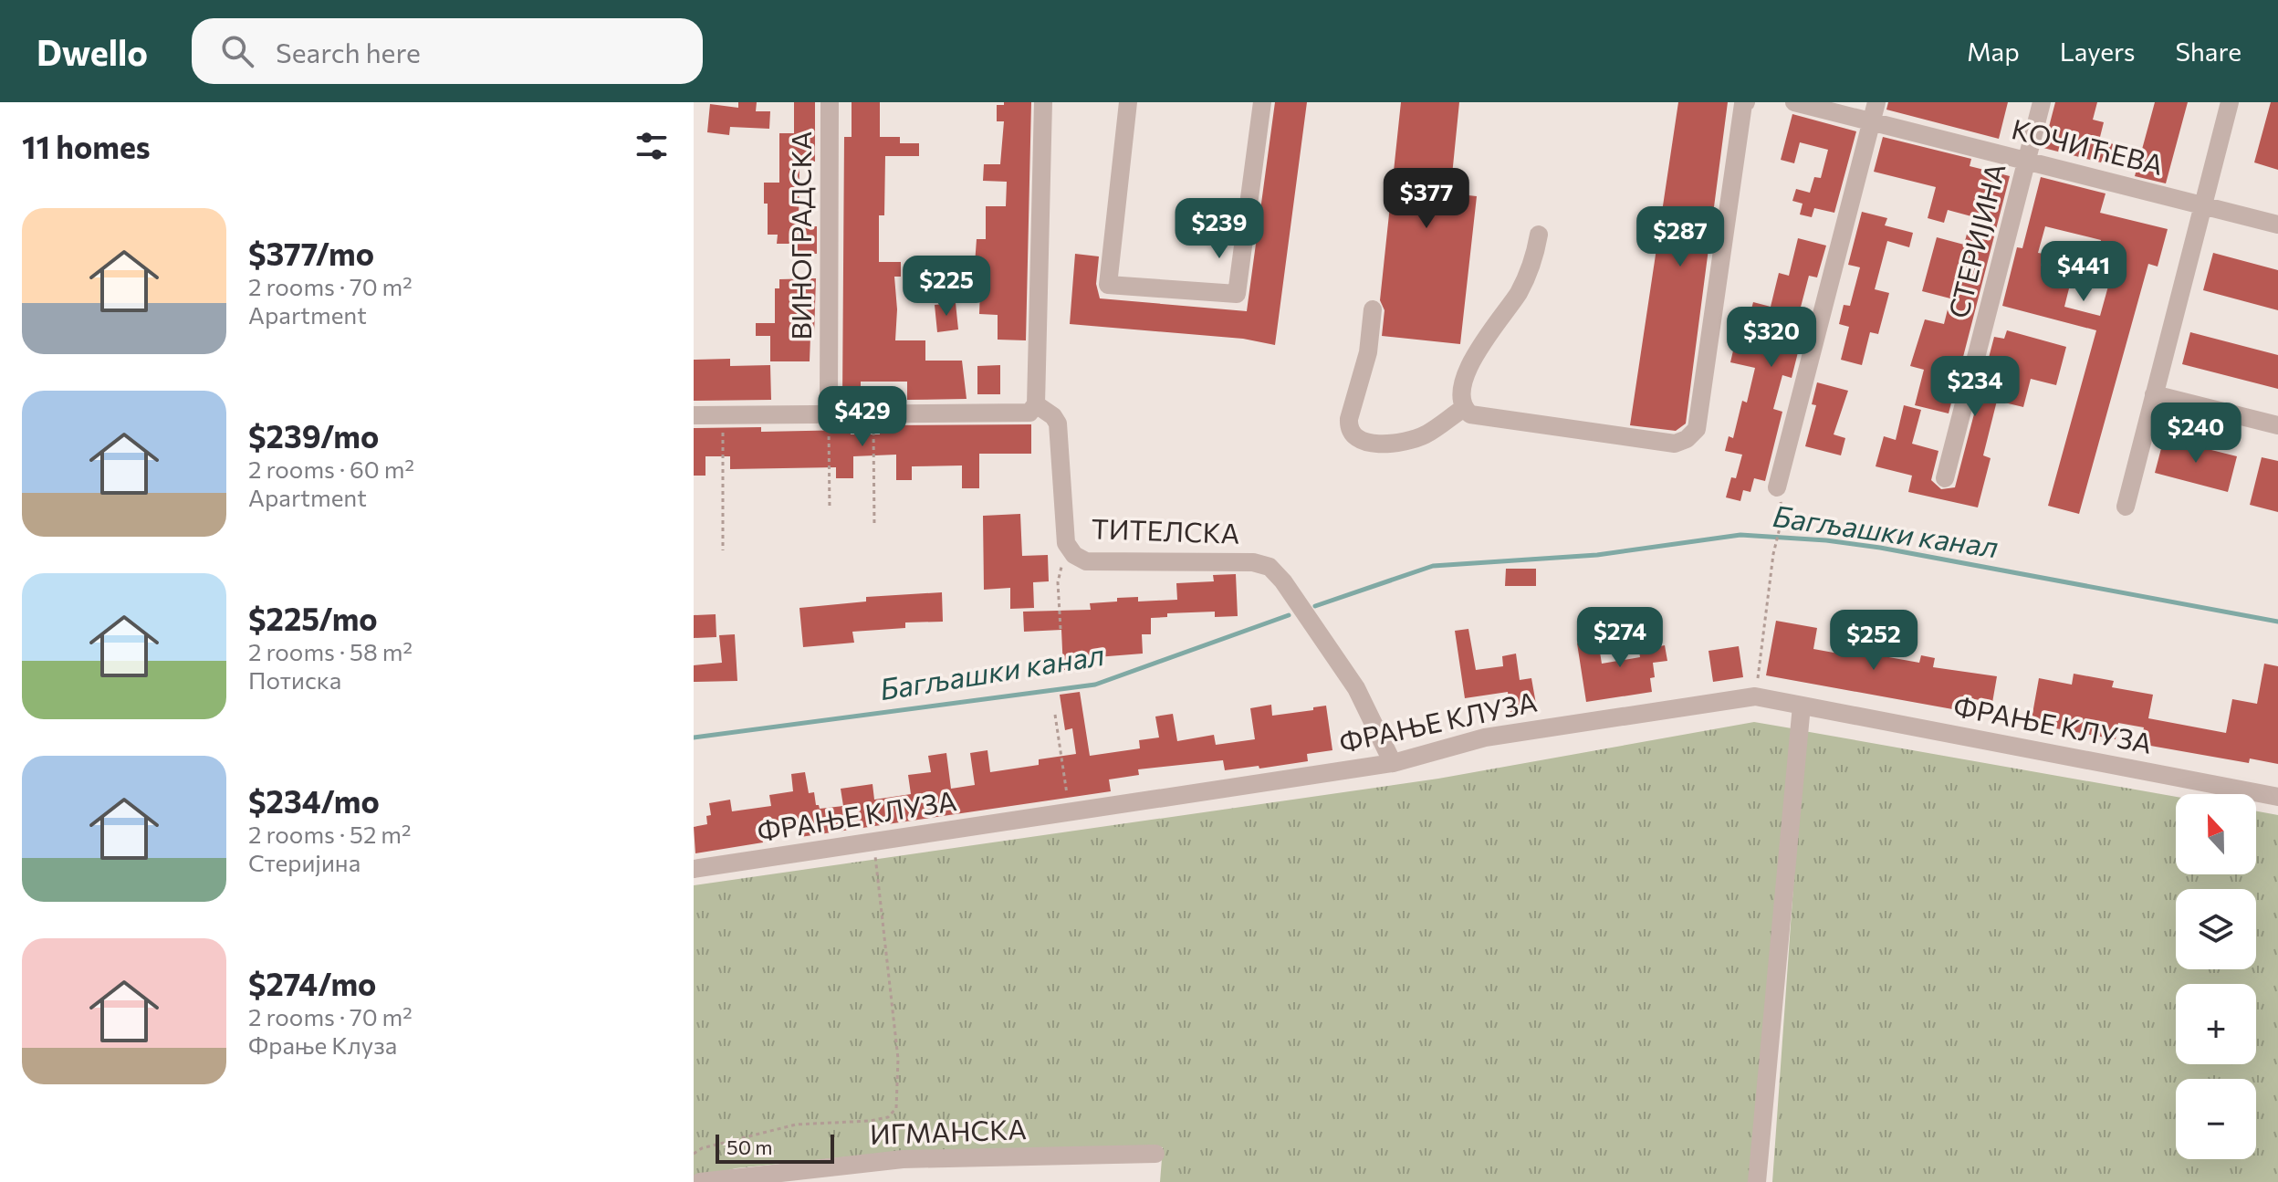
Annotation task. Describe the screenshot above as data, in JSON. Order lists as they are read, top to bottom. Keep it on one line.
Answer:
{"streets":{"street":["КОЧИЋЕВА","ВИНОГРАДСКА","СТЕРИЈИНА","ТИТЕЛСКА","ФРАЊЕ КЛУЗА","ИГМАНСКА"]},"crossings":[["КОЧИЋЕВА","СТЕРИЈИНА"],["ТИТЕЛСКА","ФРАЊЕ КЛУЗА"]],"water":["Багљашки канал"],"scale_bar":"50 m","north":"top","page":{"header":"Dwello","search":"Search here","nav":["Map","Layers","Share"],"heading":"11 homes","price":["$377","$239","$287","$441","$225","$320","$234","$429","$240","$274","$252"],"list":[{"name":"$377/mo","note":"2 rooms · 70 m² · Apartment"},{"name":"$239/mo","note":"2 rooms · 60 m² · Apartment"},{"name":"$225/mo","note":"2 rooms · 58 m² · Потиска"},{"name":"$234/mo","note":"2 rooms · 52 m² · Стеријина"},{"name":"$274/mo","note":"2 rooms · 70 m² · Фрање Клуза"}],"map_buttons":["+","−"],"scale":"50 m"}}
